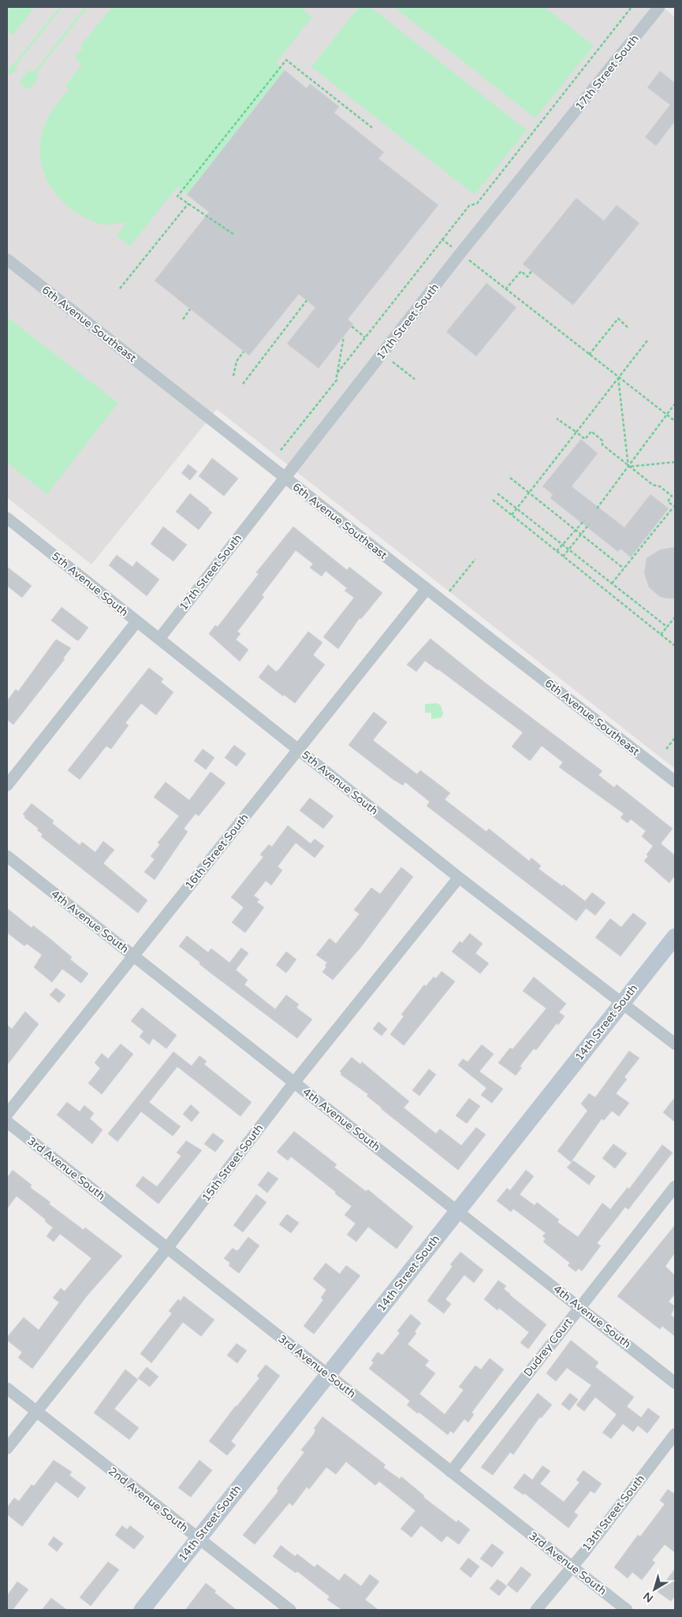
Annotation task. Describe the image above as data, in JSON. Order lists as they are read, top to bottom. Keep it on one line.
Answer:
{"streets":{"street":["17th Street South","6th Avenue Southeast","5th Avenue South","16th Street South","4th Avenue South","14th Street South","15th Street South","3rd Avenue South","Dudrey Court","2nd Avenue South","13th Street South"]},"crossings":[["17th Street South","6th Avenue Southeast"],["17th Street South","5th Avenue South"],["6th Avenue Southeast","16th Street South"],["5th Avenue South","16th Street South"],["5th Avenue South","14th Street South"],["5th Avenue South","15th Street South"],["16th Street South","4th Avenue South"],["4th Avenue South","14th Street South"],["4th Avenue South","15th Street South"],["4th Avenue South","Dudrey Court"],["14th Street South","3rd Avenue South"],["14th Street South","2nd Avenue South"],["15th Street South","3rd Avenue South"],["15th Street South","2nd Avenue South"],["3rd Avenue South","Dudrey Court"],["3rd Avenue South","13th Street South"]],"north":"bottom left"}
